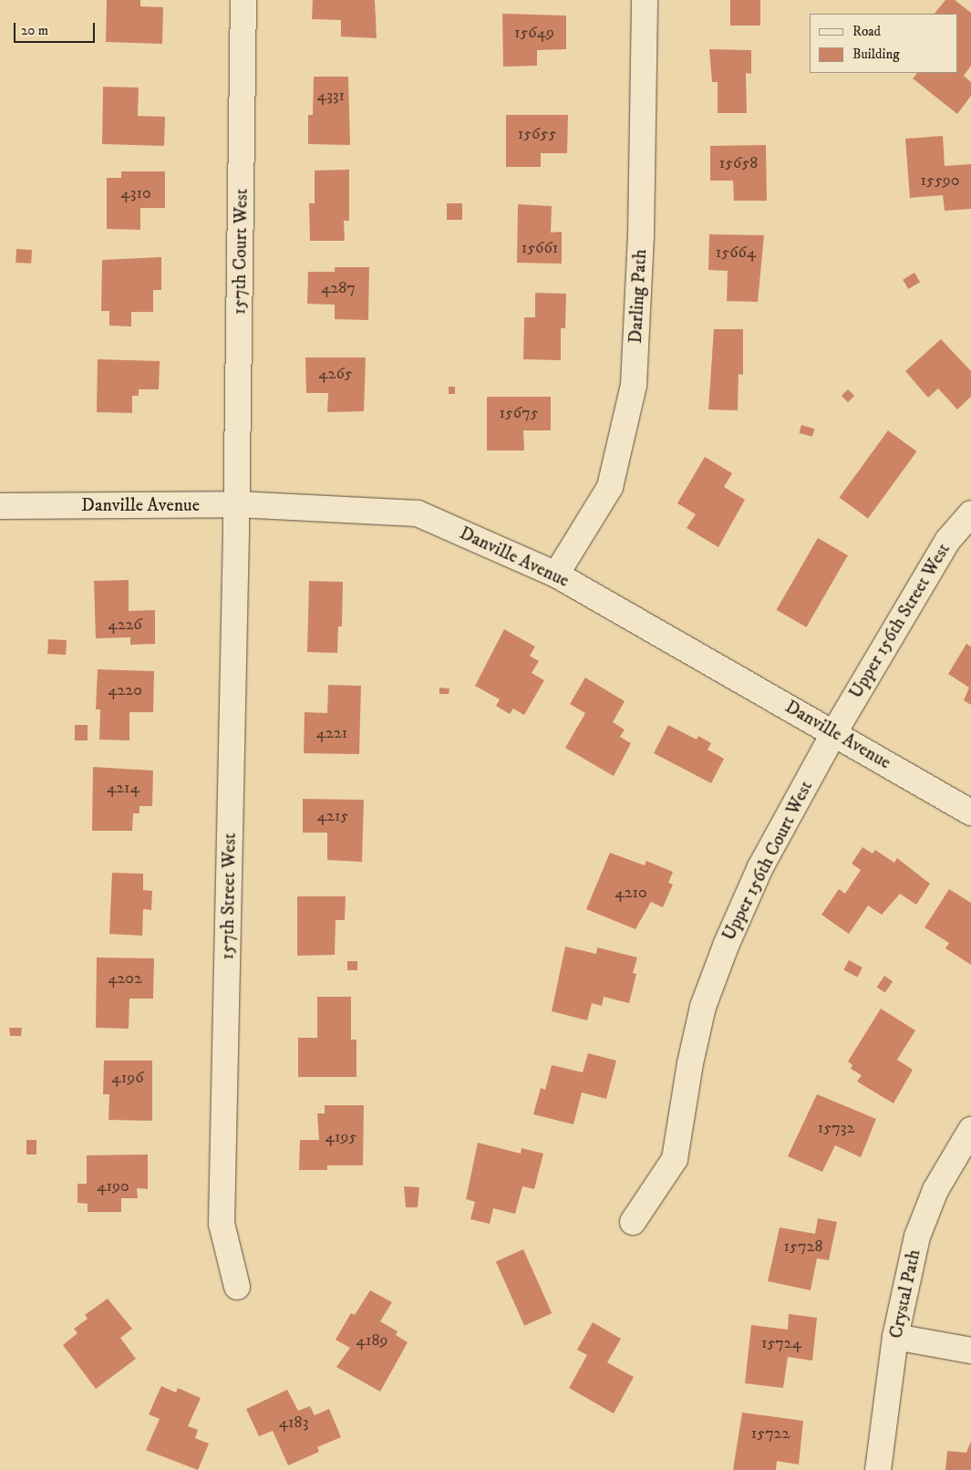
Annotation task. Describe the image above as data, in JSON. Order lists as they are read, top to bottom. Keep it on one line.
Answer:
{"streets":{"street":["157th Court West","Darling Path","Danville Avenue","Upper 156th Street West","Upper 156th Court West","157th Street West","Crystal Path"]},"crossings":[["157th Court West","Danville Avenue"],["157th Court West","157th Street West"],["Darling Path","Danville Avenue"],["Danville Avenue","Upper 156th Street West"],["Danville Avenue","Upper 156th Court West"],["Danville Avenue","157th Street West"],["Upper 156th Street West","Upper 156th Court West"]],"house_numbers":["15649","4331","15655","15658","15590","4310","15661","15664","4287","4265","15675","4226","4220","4221","4214","4215","4210","4202","4196","15732","4195","4190","15728","4189","15724","4183","15722"],"legend":["Road","Building"],"scale_bar":"20 m"}
